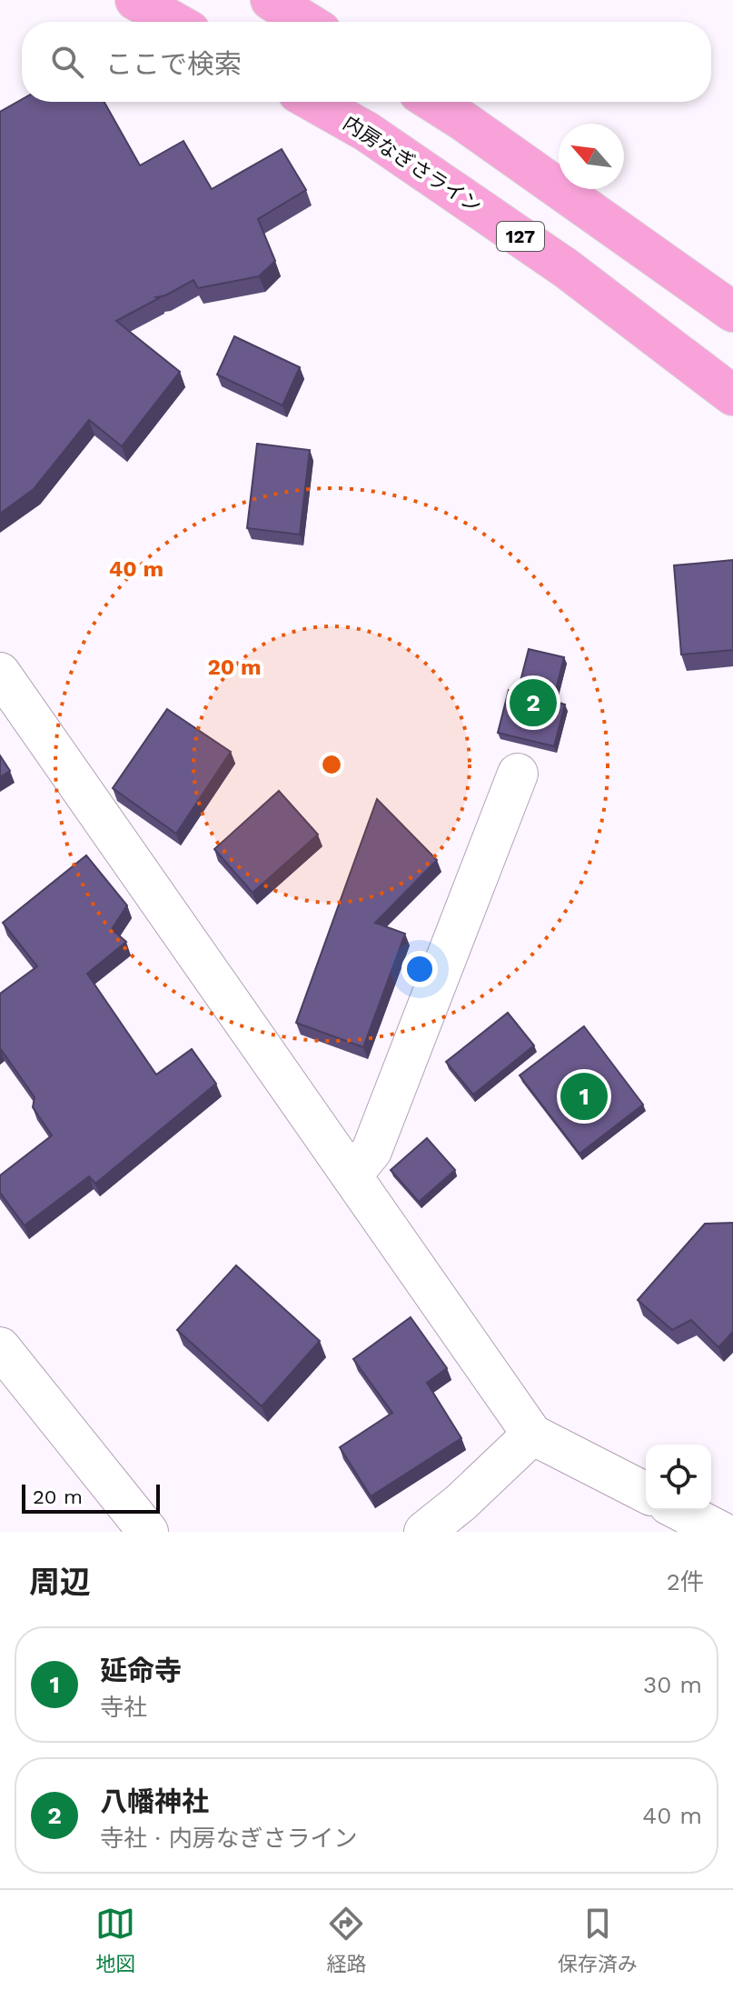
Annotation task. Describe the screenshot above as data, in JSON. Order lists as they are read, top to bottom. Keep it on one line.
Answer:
{"streets":{"highway":["内房なぎさライン","127"]},"scale_bar":"20 m","north":"top left","page":{"search":"ここで検索","pins":["2","1"],"scale":"20 m","heading":["周辺","2件"],"list":[{"mark":"1","name":"延命寺","note":"寺社","value":"30 m"},{"mark":"2","name":"八幡神社","note":"寺社 · 内房なぎさライン","value":"40 m"}],"nav":["地図","経路","保存済み"]},"rings":["40 m","20 m"]}
